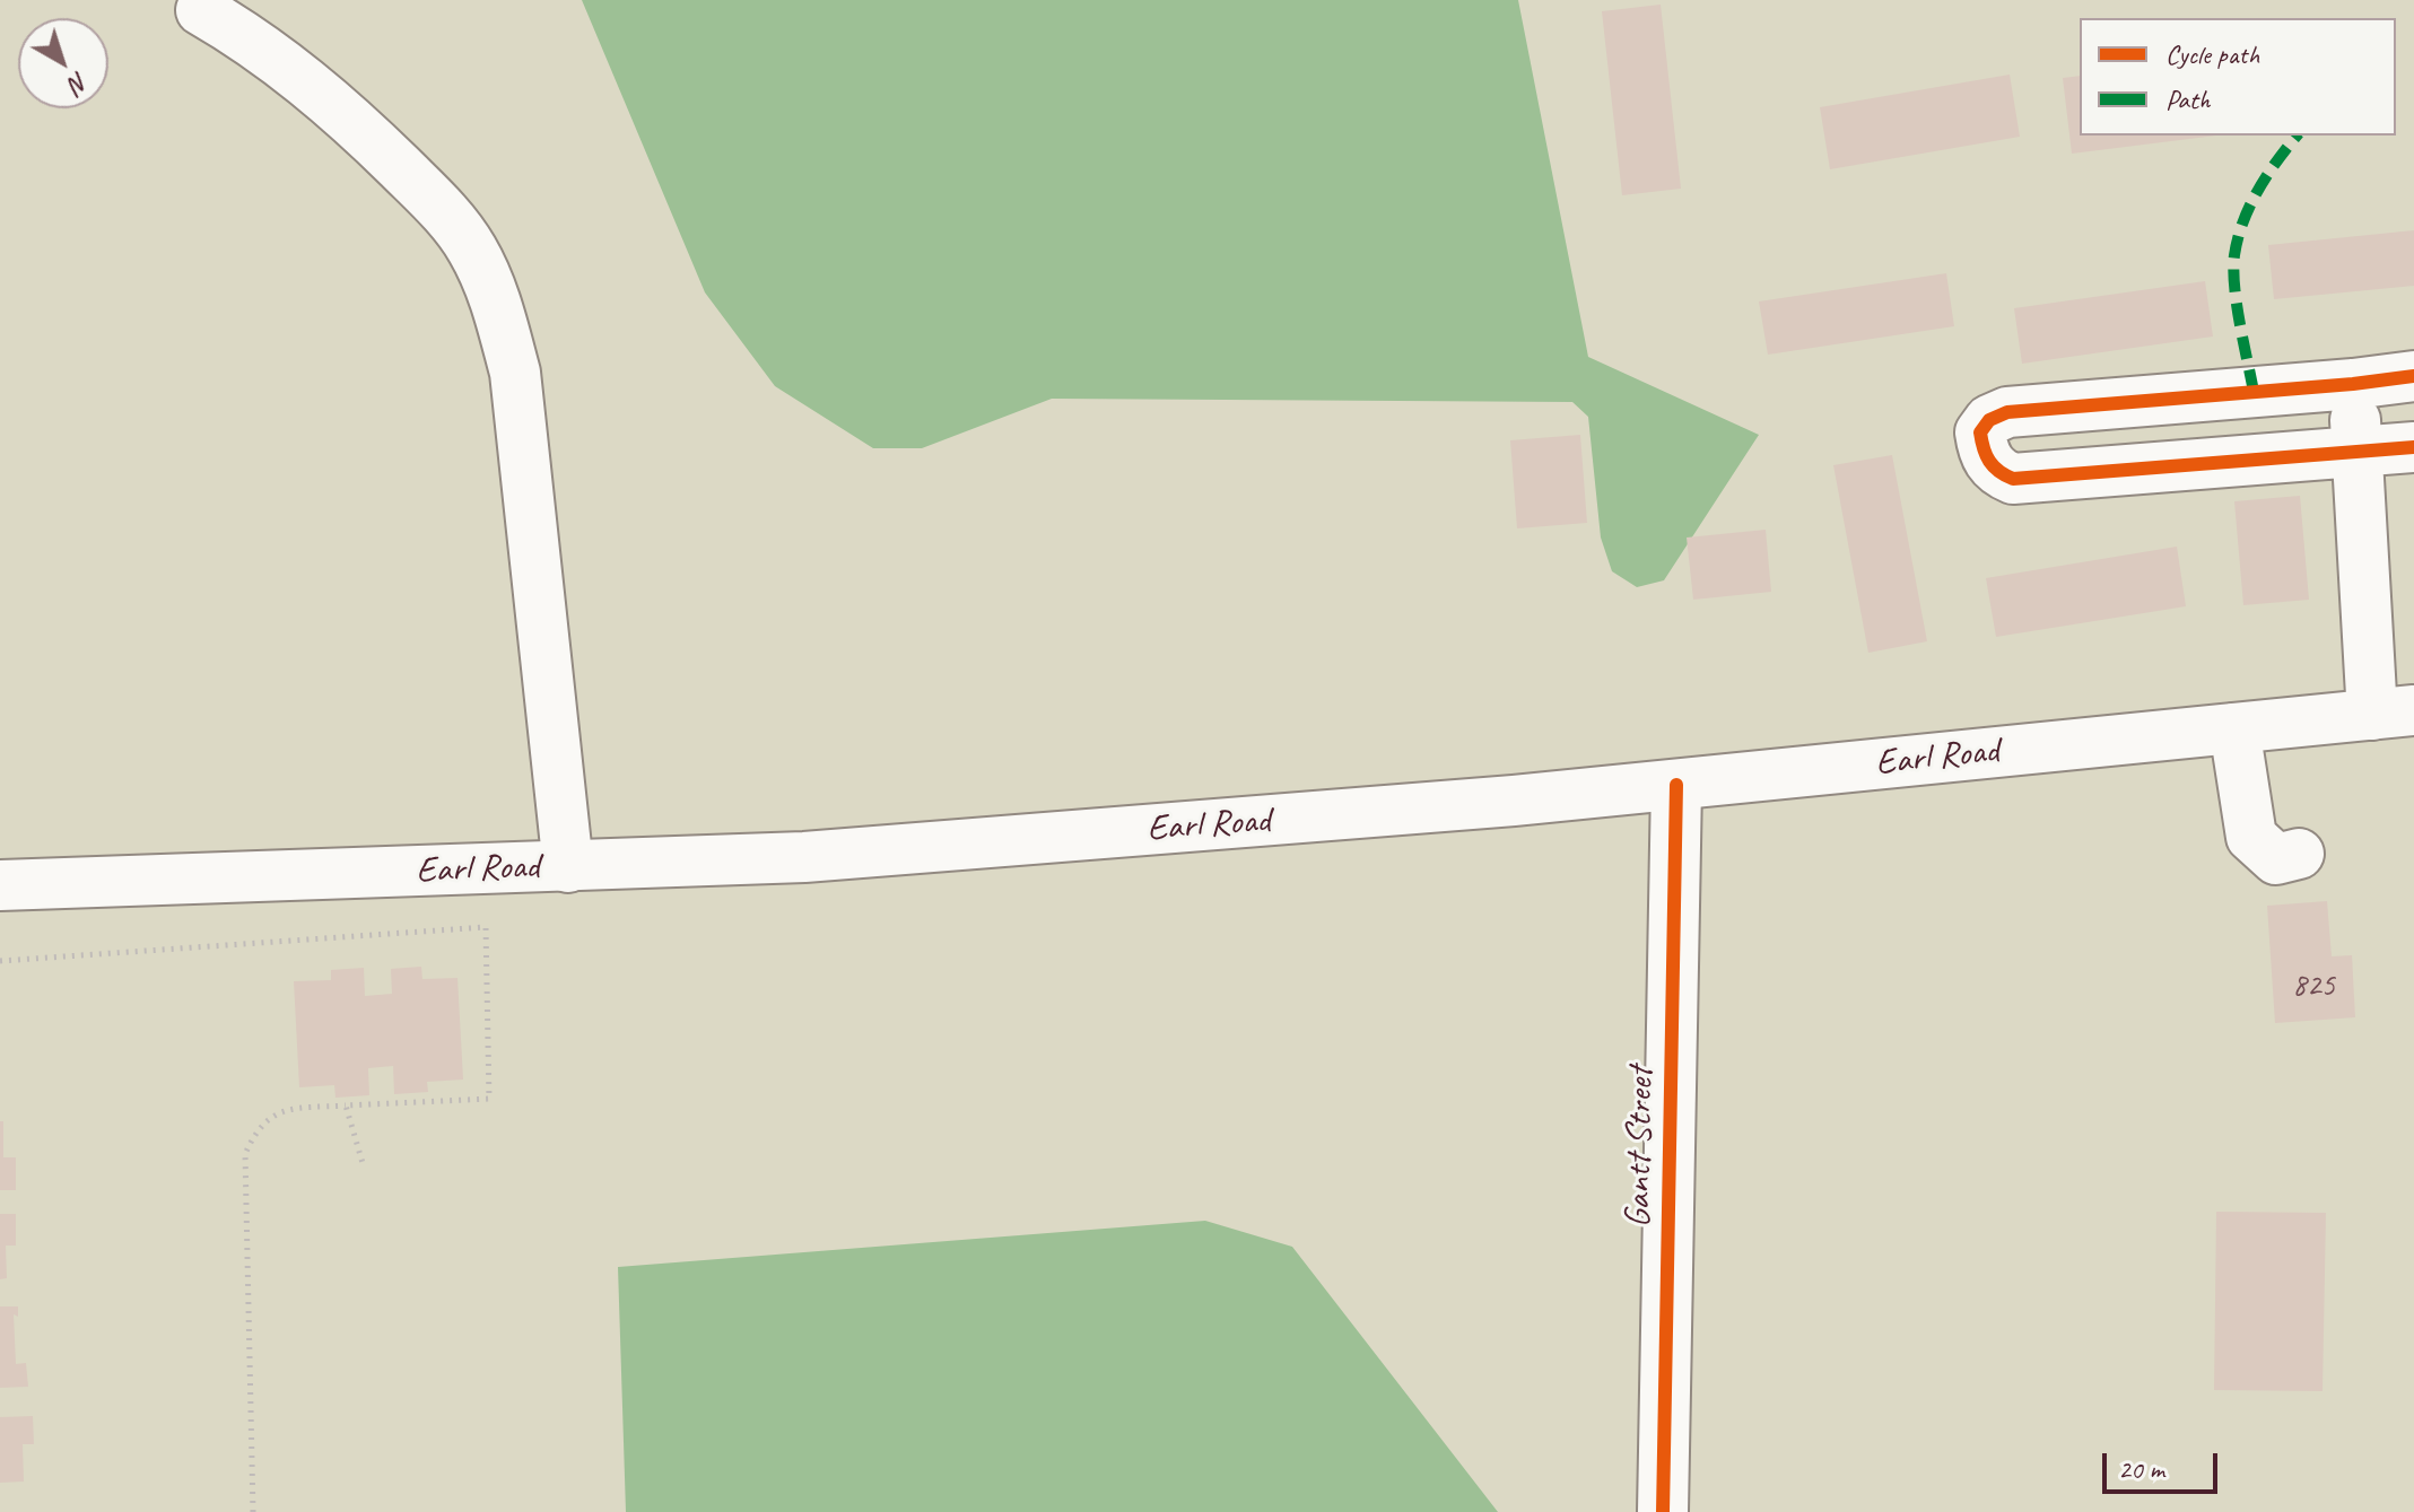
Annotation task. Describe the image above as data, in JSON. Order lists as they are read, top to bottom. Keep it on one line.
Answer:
{"streets":{"main road":["Earl Road","Gantt Street"]},"crossings":[["Earl Road","Gantt Street"]],"house_numbers":["825"],"legend":["Cycle path","Path"],"scale_bar":"20 m","north":"bottom right"}
